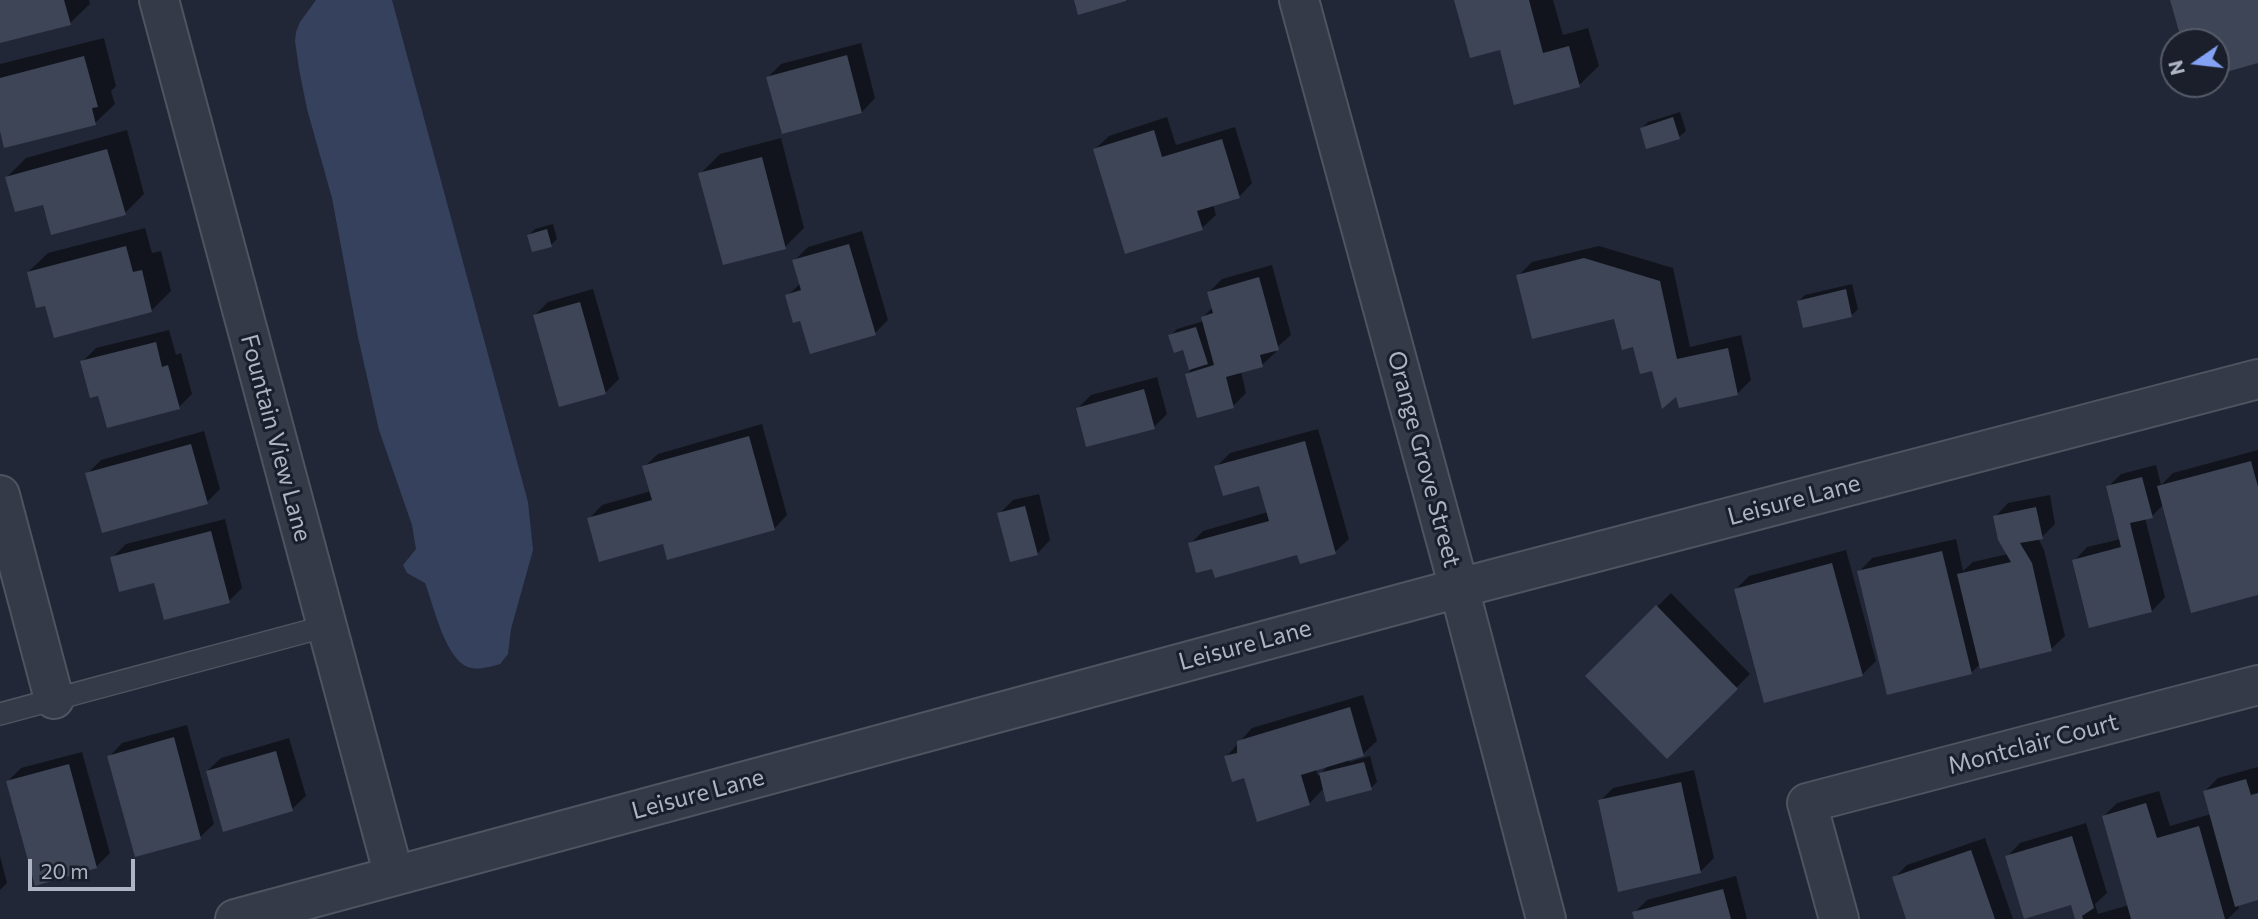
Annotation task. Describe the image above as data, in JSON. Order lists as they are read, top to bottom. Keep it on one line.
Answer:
{"streets":{"street":["Fountain View Lane","Orange Grove Street","Leisure Lane","Montclair Court"]},"crossings":[["Fountain View Lane","Leisure Lane"],["Orange Grove Street","Leisure Lane"]],"scale_bar":"20 m","north":"left"}
